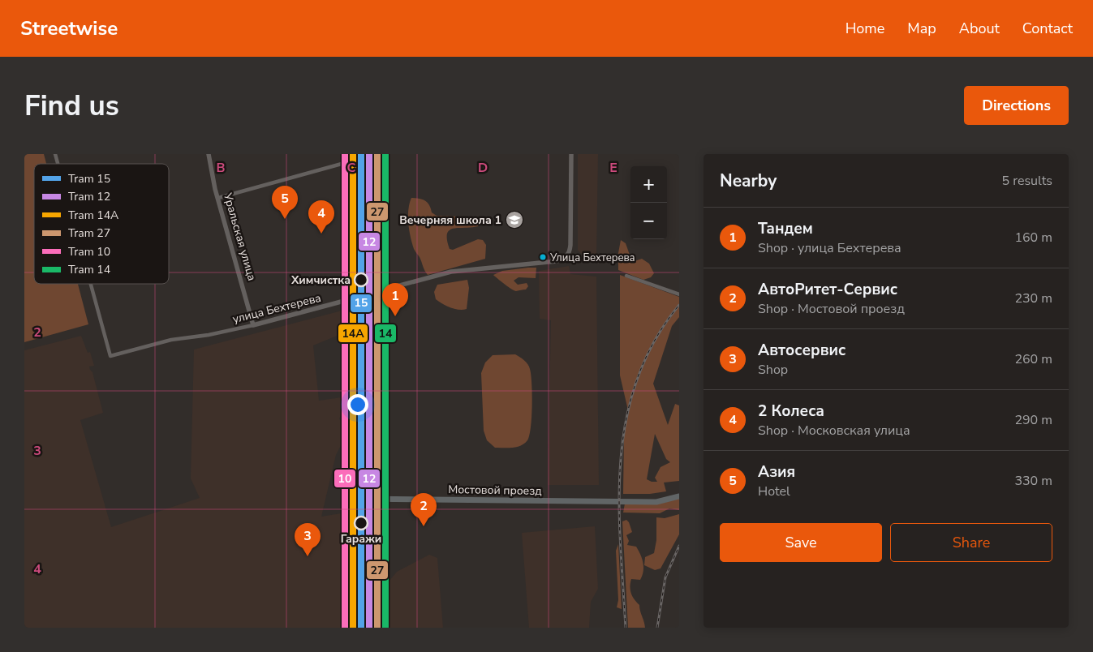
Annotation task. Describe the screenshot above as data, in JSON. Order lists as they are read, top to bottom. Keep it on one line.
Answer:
{"streets":{"main road":["улица Бехтерева","Мостовой проезд"],"street":["Уральская улица"]},"crossings":[["Уральская улица","улица Бехтерева"]],"places":{"school or university":["Вечерняя школа 1"],"other":["Улица Бехтерева","Химчистка","Гаражи"]},"lines":["tram line 15","tram line 12","tram line 14А","tram line 27","tram line 10","tram line 14"],"legend":["Tram 15","Tram 12","Tram 14А","Tram 27","Tram 10","Tram 14"],"page":{"header":"Streetwise","nav":["Home","Map","About","Contact"],"buttons":["Directions",["Save","Share"]],"title":"Find us","heading":["Nearby","5 results"],"map_buttons":["+","−"],"pins":["5","4","1","2","3"],"list":[{"mark":"1","name":"Тандем","note":"Shop · улица Бехтерева","value":"160 m"},{"mark":"2","name":"АвтоРитет-Сервис","note":"Shop · Мостовой проезд","value":"230 m"},{"mark":"3","name":"Автосервис","note":"Shop","value":"260 m"},{"mark":"4","name":"2 Колеса","note":"Shop · Московская улица","value":"290 m"},{"mark":"5","name":"Азия","note":"Hotel","value":"330 m"}]},"grid":{"columns":["B","C","D","E"],"rows":["2","3","4"]}}
